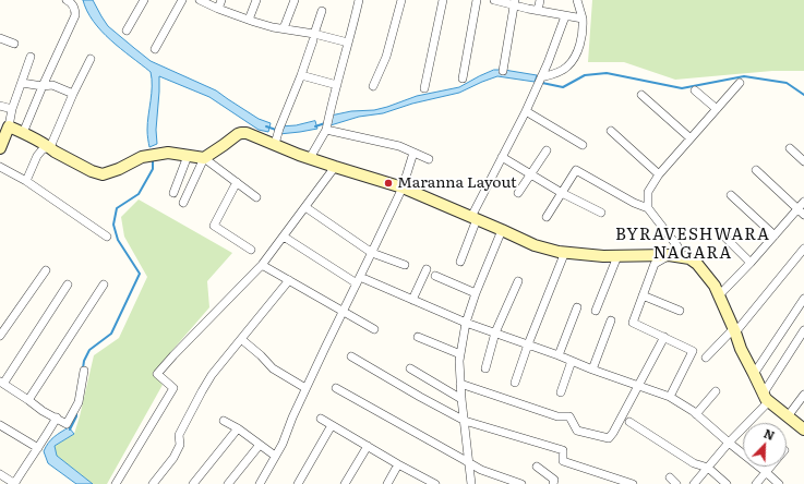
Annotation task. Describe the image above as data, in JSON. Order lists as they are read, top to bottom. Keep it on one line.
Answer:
{"districts":["BYRAVESHWARA NAGARA"],"places":["Maranna Layout"],"north":"top right"}
